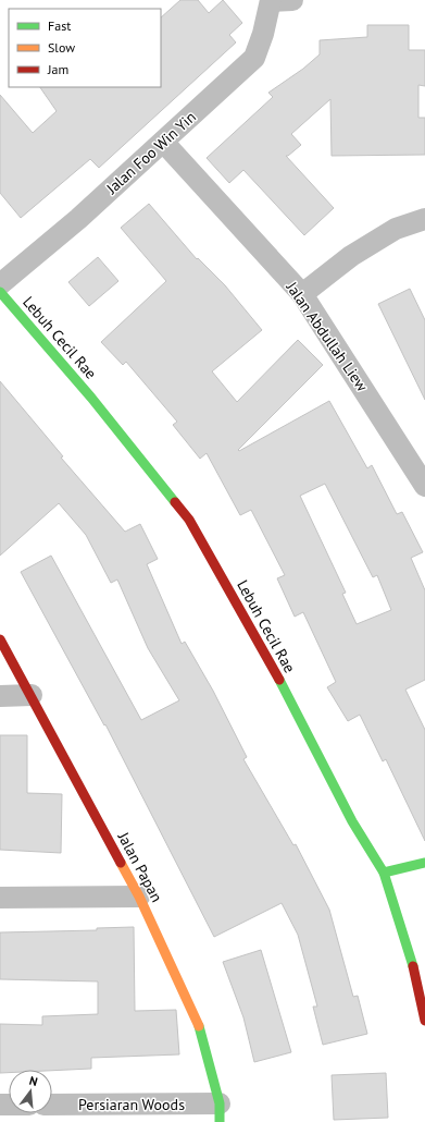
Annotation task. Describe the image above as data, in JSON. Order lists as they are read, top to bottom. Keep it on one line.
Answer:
{"streets":{"street":["Jalan Foo Win Yin","Jalan Abdullah Liew","Lebuh Cecil Rae","Jalan Papan","Persiaran Woods"]},"crossings":[["Jalan Foo Win Yin","Jalan Abdullah Liew"],["Jalan Papan","Persiaran Woods"]],"legend":["Fast","Slow","Jam"],"north":"top"}
